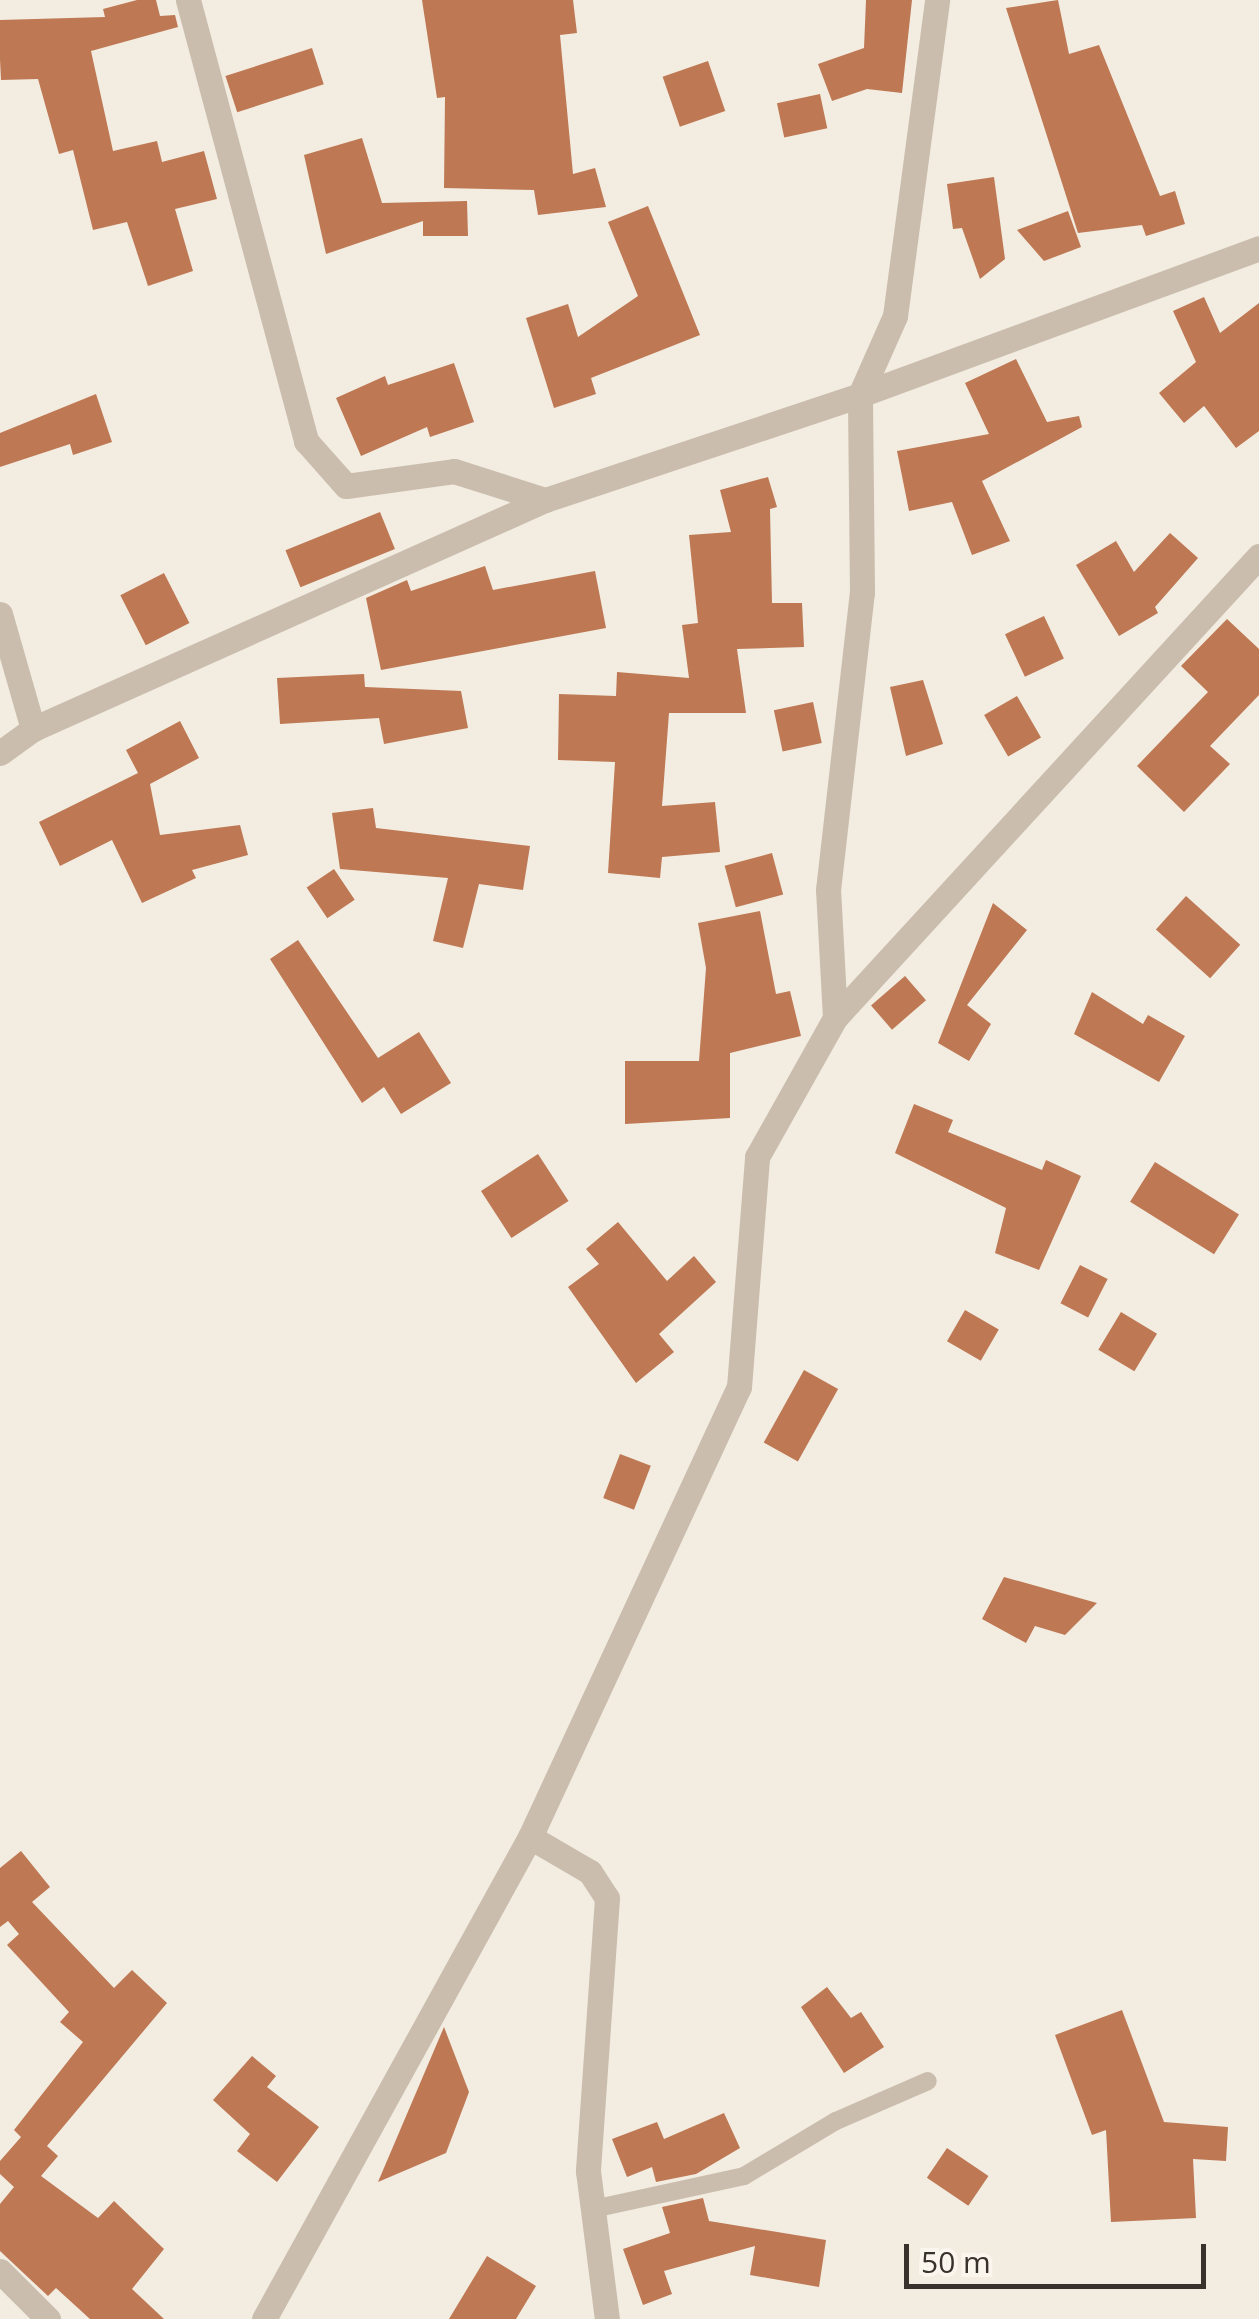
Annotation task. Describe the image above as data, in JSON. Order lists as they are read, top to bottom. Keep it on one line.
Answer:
{"scale_bar":"50 m"}
